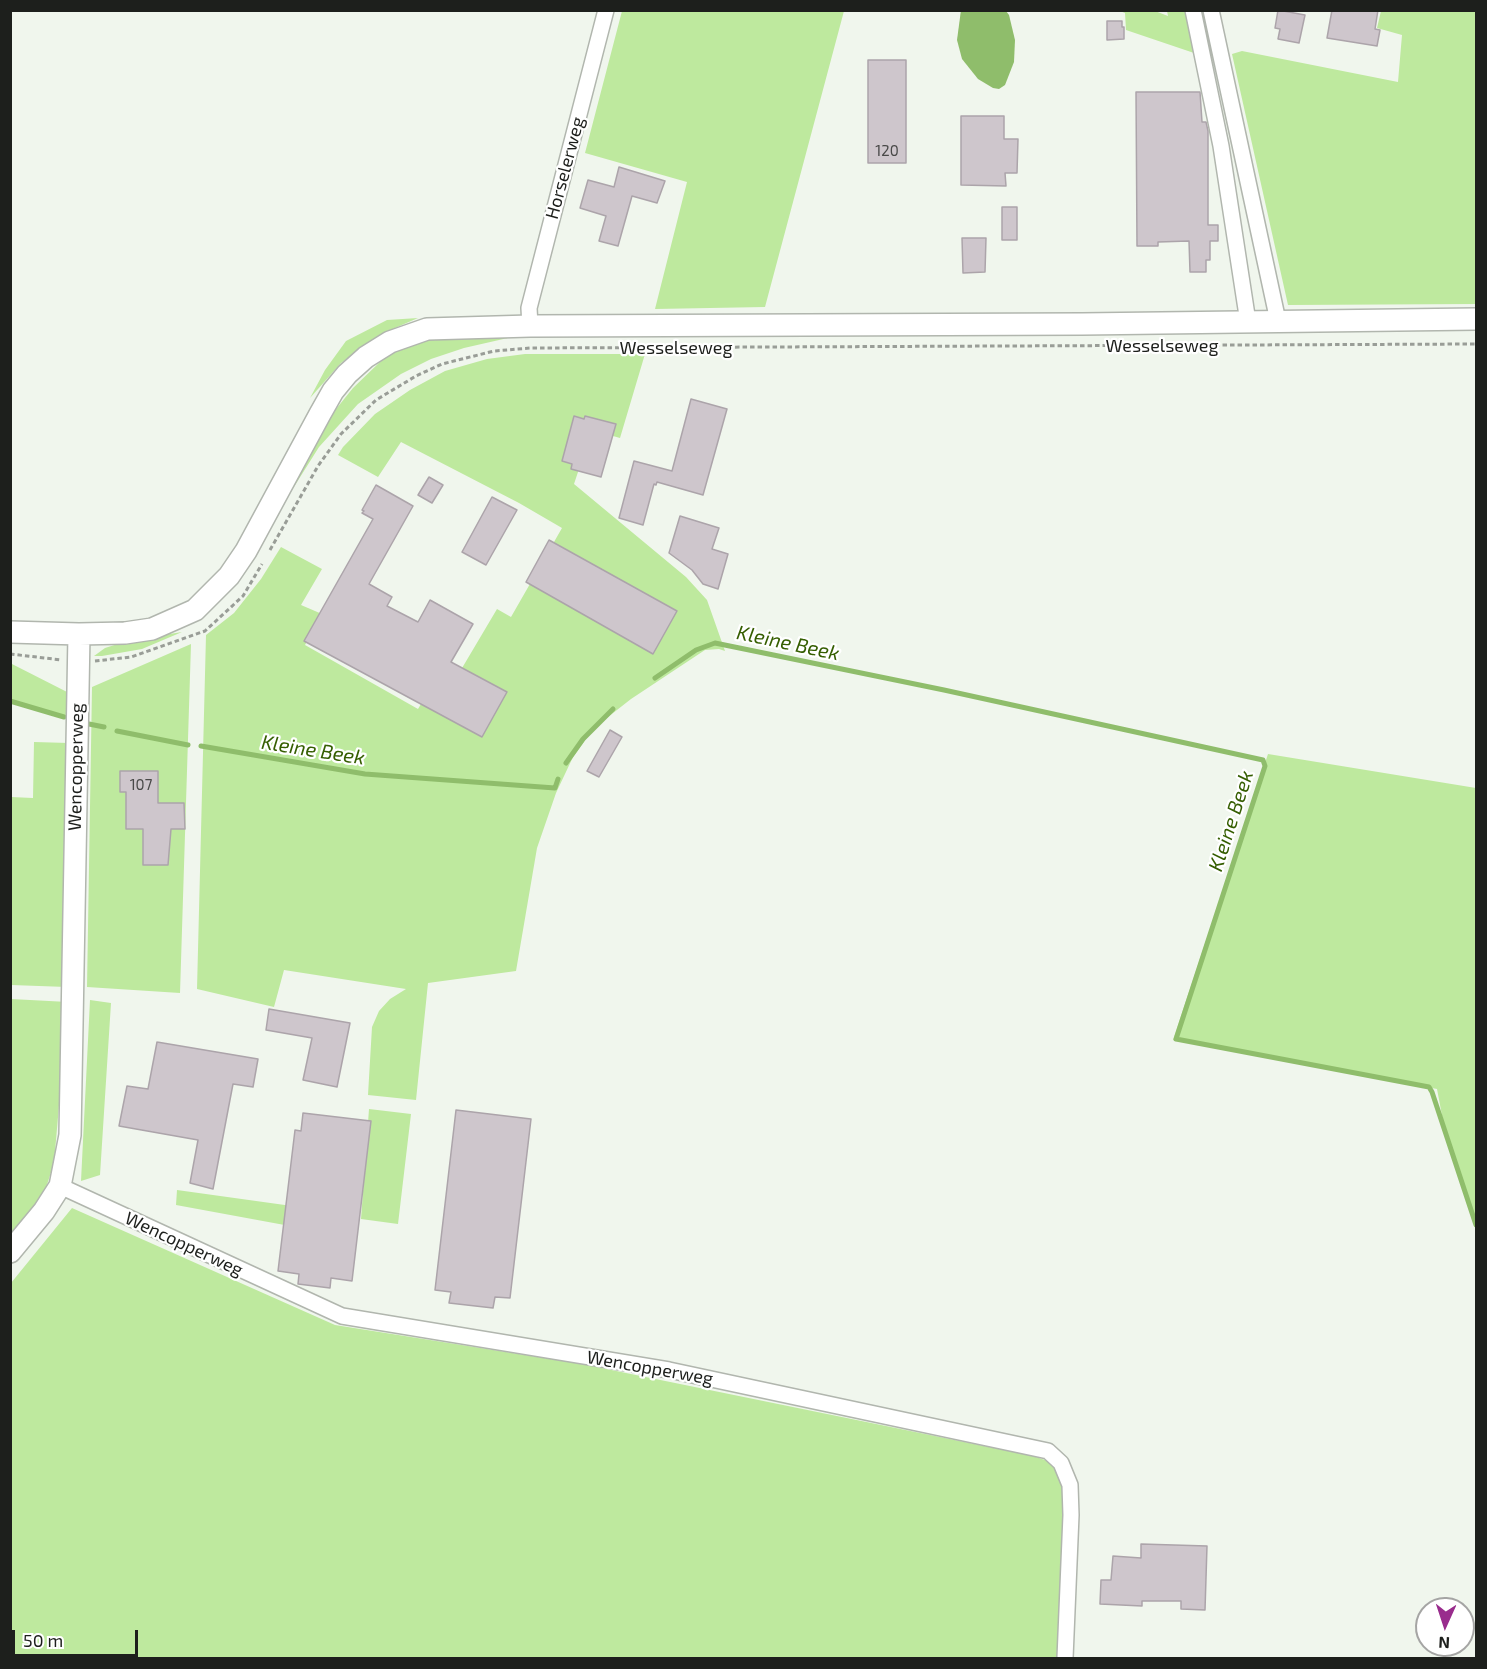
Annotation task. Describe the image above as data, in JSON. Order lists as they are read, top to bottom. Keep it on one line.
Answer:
{"streets":{"main road":["Wesselseweg","Wencopperweg"],"street":["Horselerweg"]},"crossings":[["Horselerweg","Wesselseweg"],["Wesselseweg","Wencopperweg"]],"water":["Kleine Beek"],"house_numbers":["120","107"],"scale_bar":"50 m","north":"bottom"}
